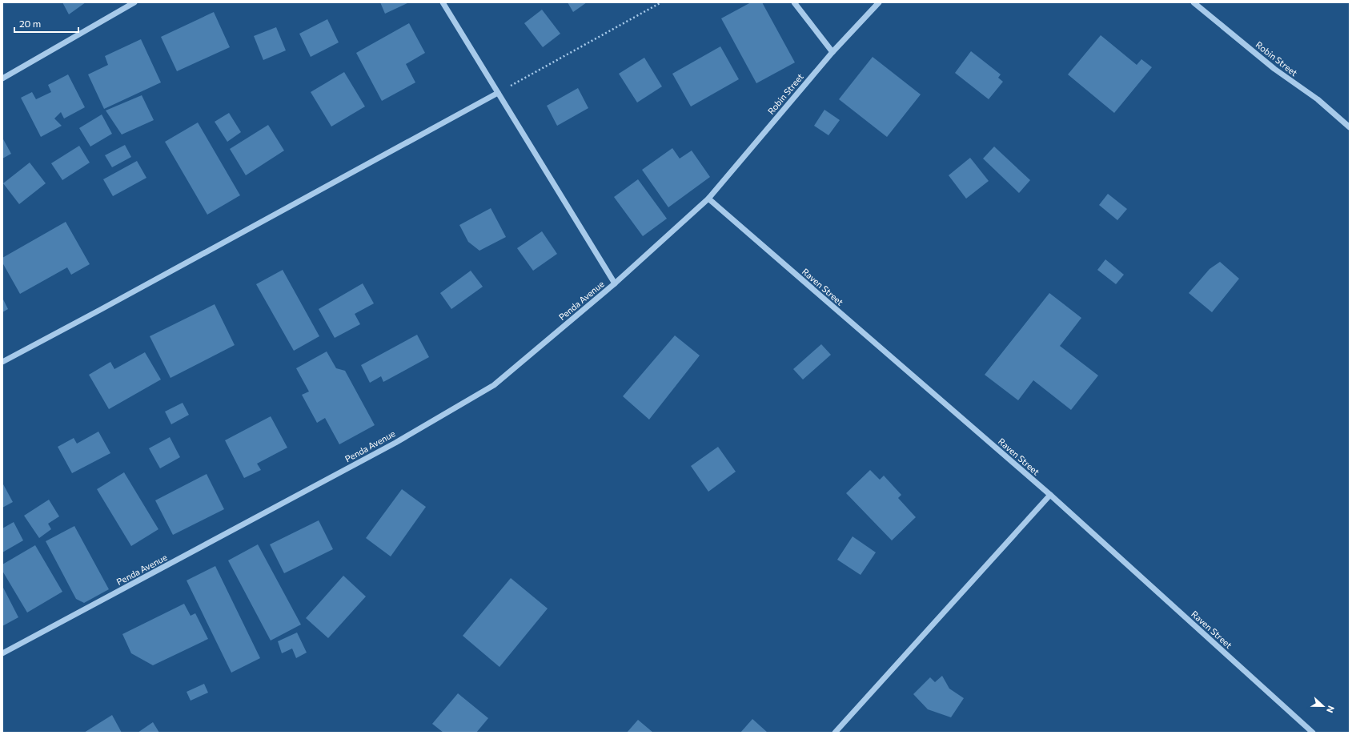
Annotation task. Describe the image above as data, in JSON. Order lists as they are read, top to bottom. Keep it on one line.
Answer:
{"streets":{"street":["Robin Street","Raven Street","Penda Avenue"]},"crossings":[["Robin Street","Raven Street"],["Robin Street","Penda Avenue"],["Raven Street","Penda Avenue"]],"scale_bar":"20 m","north":"right"}
